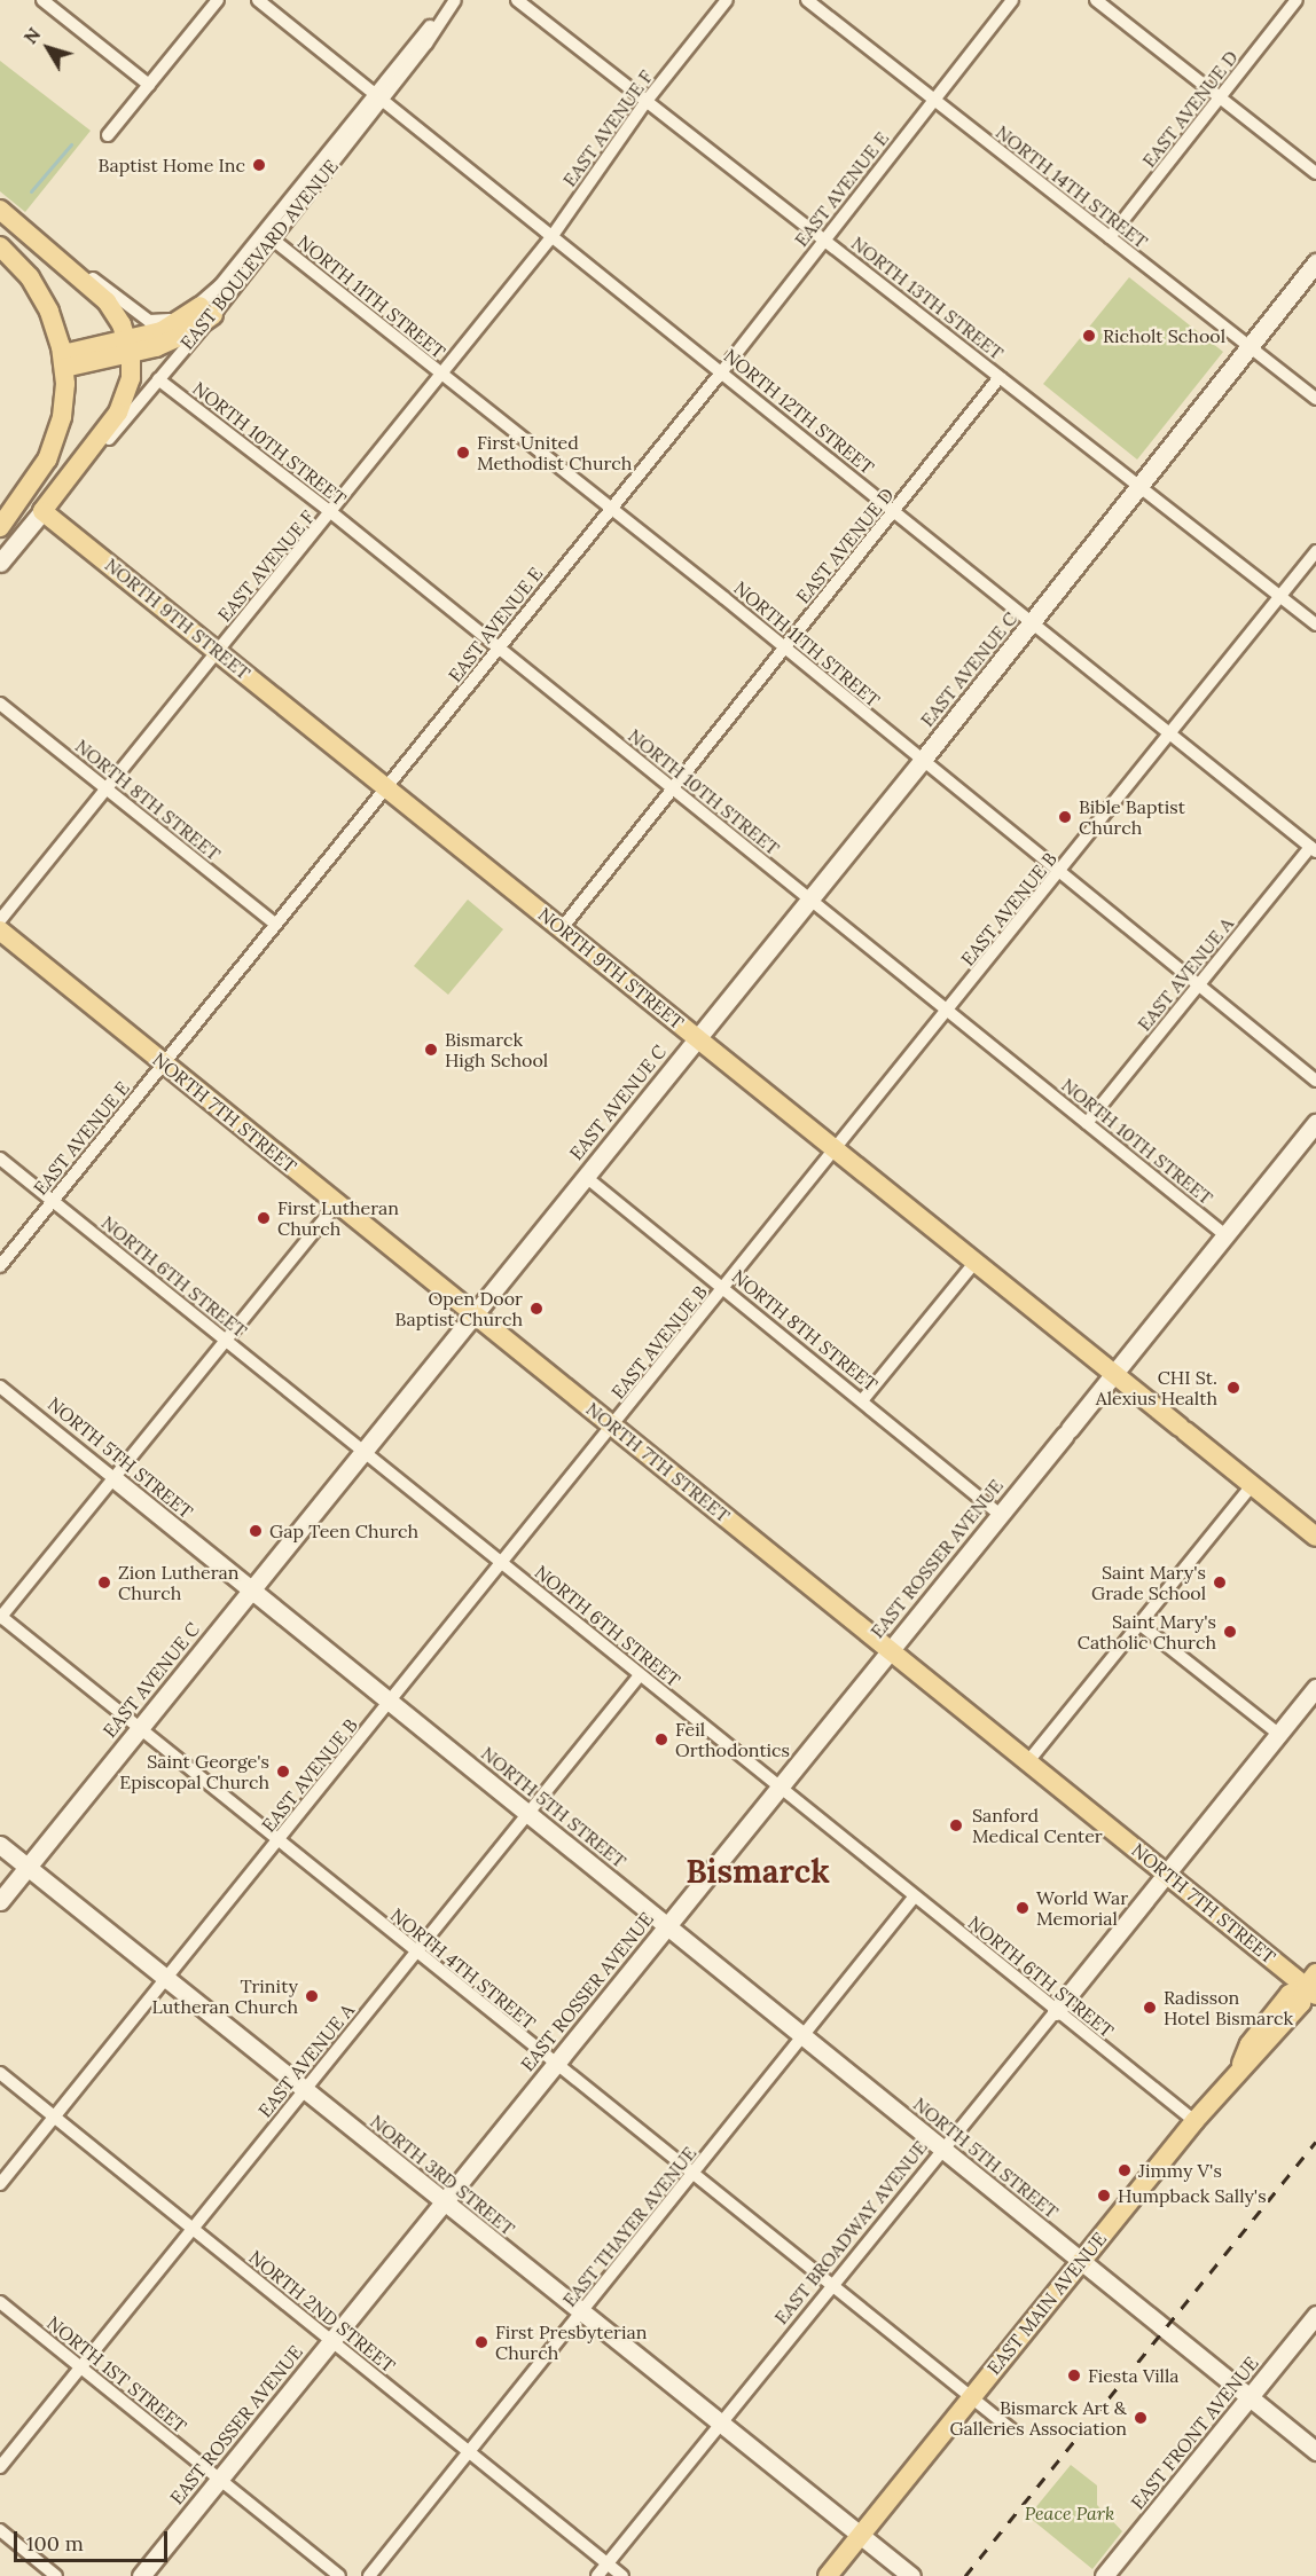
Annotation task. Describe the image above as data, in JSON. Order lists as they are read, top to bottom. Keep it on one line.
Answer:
{"streets":{"main road":["EAST BOULEVARD AVENUE","NORTH 9TH STREET","NORTH 7TH STREET","EAST MAIN AVENUE"],"street":["EAST AVENUE D","EAST AVENUE F","NORTH 14TH STREET","EAST AVENUE E","NORTH 11TH STREET","NORTH 13TH STREET","NORTH 12TH STREET","NORTH 10TH STREET","EAST AVENUE C","NORTH 8TH STREET","EAST AVENUE B","EAST AVENUE A","NORTH 6TH STREET","NORTH 5TH STREET","EAST ROSSER AVENUE","NORTH 4TH STREET","NORTH 3RD STREET","EAST THAYER AVENUE","EAST BROADWAY AVENUE","NORTH 2ND STREET","NORTH 1ST STREET","EAST FRONT AVENUE"]},"crossings":[["EAST AVENUE D","NORTH 14TH STREET"],["EAST AVENUE D","NORTH 11TH STREET"],["EAST AVENUE D","NORTH 13TH STREET"],["EAST AVENUE D","NORTH 12TH STREET"],["EAST AVENUE D","NORTH 10TH STREET"],["EAST AVENUE D","NORTH 9TH STREET"],["EAST AVENUE F","NORTH 11TH STREET"],["EAST AVENUE F","NORTH 13TH STREET"],["EAST AVENUE F","NORTH 12TH STREET"],["EAST AVENUE F","NORTH 10TH STREET"],["EAST AVENUE F","NORTH 9TH STREET"],["EAST AVENUE F","NORTH 8TH STREET"],["NORTH 14TH STREET","EAST AVENUE E"],["NORTH 14TH STREET","EAST AVENUE C"],["EAST AVENUE E","NORTH 11TH STREET"],["EAST AVENUE E","NORTH 13TH STREET"],["EAST AVENUE E","NORTH 12TH STREET"],["EAST AVENUE E","NORTH 10TH STREET"],["EAST AVENUE E","NORTH 9TH STREET"],["EAST AVENUE E","NORTH 8TH STREET"],["EAST AVENUE E","NORTH 7TH STREET"],["EAST AVENUE E","NORTH 6TH STREET"],["EAST BOULEVARD AVENUE","NORTH 11TH STREET"],["EAST BOULEVARD AVENUE","NORTH 12TH STREET"],["EAST BOULEVARD AVENUE","NORTH 10TH STREET"],["EAST BOULEVARD AVENUE","NORTH 9TH STREET"],["NORTH 11TH STREET","EAST AVENUE C"],["NORTH 11TH STREET","EAST AVENUE B"],["NORTH 11TH STREET","EAST AVENUE A"],["NORTH 13TH STREET","EAST AVENUE C"],["NORTH 13TH STREET","EAST AVENUE B"],["NORTH 12TH STREET","EAST AVENUE C"],["NORTH 12TH STREET","EAST AVENUE B"],["NORTH 12TH STREET","EAST AVENUE A"],["NORTH 10TH STREET","EAST AVENUE C"],["NORTH 10TH STREET","EAST AVENUE B"],["NORTH 10TH STREET","EAST AVENUE A"],["NORTH 10TH STREET","EAST ROSSER AVENUE"],["NORTH 9TH STREET","EAST AVENUE C"],["NORTH 9TH STREET","EAST AVENUE B"],["NORTH 9TH STREET","EAST ROSSER AVENUE"],["EAST AVENUE C","NORTH 8TH STREET"],["EAST AVENUE C","NORTH 7TH STREET"],["EAST AVENUE C","NORTH 6TH STREET"],["EAST AVENUE C","NORTH 5TH STREET"],["EAST AVENUE C","NORTH 4TH STREET"],["EAST AVENUE C","NORTH 3RD STREET"],["NORTH 8TH STREET","EAST AVENUE B"],["NORTH 8TH STREET","EAST ROSSER AVENUE"],["EAST AVENUE B","NORTH 7TH STREET"],["EAST AVENUE B","NORTH 6TH STREET"],["EAST AVENUE B","NORTH 5TH STREET"],["EAST AVENUE B","NORTH 4TH STREET"],["EAST AVENUE B","NORTH 3RD STREET"],["EAST AVENUE B","NORTH 2ND STREET"],["EAST AVENUE A","NORTH 6TH STREET"],["EAST AVENUE A","NORTH 5TH STREET"],["EAST AVENUE A","NORTH 4TH STREET"],["EAST AVENUE A","NORTH 3RD STREET"],["EAST AVENUE A","NORTH 2ND STREET"],["EAST AVENUE A","NORTH 1ST STREET"],["NORTH 7TH STREET","EAST ROSSER AVENUE"],["NORTH 7TH STREET","EAST BROADWAY AVENUE"],["NORTH 7TH STREET","EAST MAIN AVENUE"],["NORTH 6TH STREET","EAST ROSSER AVENUE"],["NORTH 6TH STREET","EAST THAYER AVENUE"],["NORTH 6TH STREET","EAST BROADWAY AVENUE"],["NORTH 6TH STREET","EAST MAIN AVENUE"],["NORTH 5TH STREET","EAST ROSSER AVENUE"],["NORTH 5TH STREET","EAST THAYER AVENUE"],["NORTH 5TH STREET","EAST BROADWAY AVENUE"],["NORTH 5TH STREET","EAST MAIN AVENUE"],["NORTH 5TH STREET","EAST FRONT AVENUE"],["EAST ROSSER AVENUE","NORTH 4TH STREET"],["EAST ROSSER AVENUE","NORTH 3RD STREET"],["EAST ROSSER AVENUE","NORTH 2ND STREET"],["EAST ROSSER AVENUE","NORTH 1ST STREET"],["NORTH 4TH STREET","EAST THAYER AVENUE"],["NORTH 4TH STREET","EAST BROADWAY AVENUE"],["NORTH 4TH STREET","EAST MAIN AVENUE"],["NORTH 3RD STREET","EAST THAYER AVENUE"],["NORTH 3RD STREET","EAST BROADWAY AVENUE"],["NORTH 3RD STREET","EAST MAIN AVENUE"],["EAST THAYER AVENUE","NORTH 2ND STREET"],["EAST BROADWAY AVENUE","NORTH 2ND STREET"]],"districts":["Bismarck"],"parks":["Peace Park"],"places":["Baptist Home Inc","Richolt School","First United Methodist Church","Bible Baptist Church","Bismarck High School","First Lutheran Church","Open Door Baptist Church","CHI St. Alexius Health","Gap Teen Church","Zion Lutheran Church","Saint Mary's Grade School","Saint Mary's Catholic Church","Feil Orthodontics","Saint George's Episcopal Church","Sanford Medical Center","World War Memorial","Trinity Lutheran Church","Radisson Hotel Bismarck","Jimmy V's","Humpback Sally's","First Presbyterian Church","Fiesta Villa","Bismarck Art & Galleries Association"],"scale_bar":"100 m","north":"top left"}
